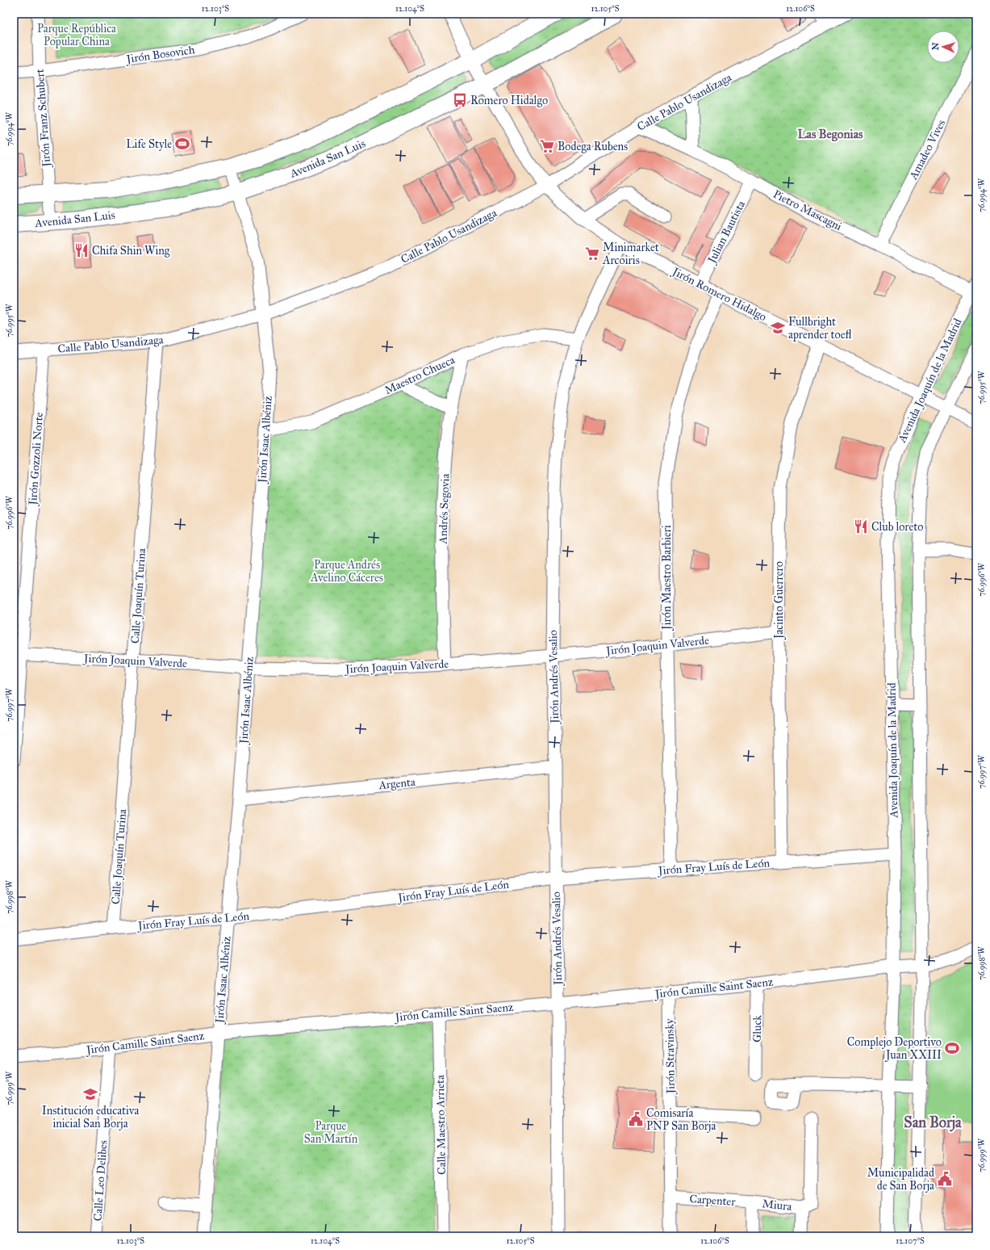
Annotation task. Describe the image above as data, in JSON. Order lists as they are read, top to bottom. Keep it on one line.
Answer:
{"streets":{"main road":["Avenida San Luis"],"street":["Jirón Bosovich","Calle Pablo Usandizaga","Jirón Franz Schubert","Amadeo Vives","Pietro Mascagni","Julian Bautista","Jirón Romero Hidalgo","Maestro Chueca","Avenida Joaquín de la Madrid","Jirón Isaac Albéniz","Jirón Gozzoli Norte","Andrés Segovia","Jirón Maestro Barbieri","Calle Joaquín Turina","Jacinto Guerrero","Jirón Joaquin Valverde","Jirón Andrés Vesalio","Argenta","Jirón Fray Luís de León","Jirón Camille Saint Saenz","Gluck","Jirón Stravinsky","Calle Maestro Arrieta","Calle Leo Delibes","Carpenter","Miura"]},"crossings":[["Jirón Bosovich","Jirón Franz Schubert"],["Calle Pablo Usandizaga","Pietro Mascagni"],["Calle Pablo Usandizaga","Jirón Romero Hidalgo"],["Calle Pablo Usandizaga","Jirón Isaac Albéniz"],["Calle Pablo Usandizaga","Jirón Gozzoli Norte"],["Calle Pablo Usandizaga","Calle Joaquín Turina"],["Jirón Franz Schubert","Avenida San Luis"],["Amadeo Vives","Pietro Mascagni"],["Avenida San Luis","Jirón Romero Hidalgo"],["Avenida San Luis","Jirón Isaac Albéniz"],["Pietro Mascagni","Julian Bautista"],["Pietro Mascagni","Avenida Joaquín de la Madrid"],["Julian Bautista","Jirón Romero Hidalgo"],["Jirón Romero Hidalgo","Avenida Joaquín de la Madrid"],["Jirón Romero Hidalgo","Jirón Maestro Barbieri"],["Jirón Romero Hidalgo","Jacinto Guerrero"],["Jirón Romero Hidalgo","Jirón Andrés Vesalio"],["Maestro Chueca","Jirón Isaac Albéniz"],["Maestro Chueca","Andrés Segovia"],["Maestro Chueca","Jirón Andrés Vesalio"],["Avenida Joaquín de la Madrid","Jirón Fray Luís de León"],["Avenida Joaquín de la Madrid","Jirón Camille Saint Saenz"],["Jirón Isaac Albéniz","Jirón Joaquin Valverde"],["Jirón Isaac Albéniz","Argenta"],["Jirón Isaac Albéniz","Jirón Fray Luís de León"],["Jirón Isaac Albéniz","Jirón Camille Saint Saenz"],["Jirón Gozzoli Norte","Jirón Joaquin Valverde"],["Andrés Segovia","Jirón Joaquin Valverde"],["Jirón Maestro Barbieri","Jirón Joaquin Valverde"],["Jirón Maestro Barbieri","Jirón Fray Luís de León"],["Calle Joaquín Turina","Jirón Joaquin Valverde"],["Calle Joaquín Turina","Jirón Fray Luís de León"],["Jacinto Guerrero","Jirón Joaquin Valverde"],["Jacinto Guerrero","Jirón Fray Luís de León"],["Jirón Joaquin Valverde","Jirón Andrés Vesalio"],["Jirón Andrés Vesalio","Argenta"],["Jirón Andrés Vesalio","Jirón Fray Luís de León"],["Jirón Andrés Vesalio","Jirón Camille Saint Saenz"],["Jirón Camille Saint Saenz","Gluck"],["Jirón Camille Saint Saenz","Jirón Stravinsky"],["Jirón Camille Saint Saenz","Calle Maestro Arrieta"],["Jirón Camille Saint Saenz","Calle Leo Delibes"],["Jirón Stravinsky","Carpenter"],["Carpenter","Miura"]],"districts":["Las Begonias","San Borja"],"parks":["Parque República Popular China","Parque Andrés Avelino Cáceres","Parque San Martín"],"places":{"bus stop":["Romero Hidalgo"],"sports":["Life Style","Complejo Deportivo Juan XXIII"],"supermarket":["Bodega Rubens","Minimarket Arcoiris"],"restaurant":["Chifa Shin Wing","Club loreto"],"school or university":["Fullbright aprender toefl","Institución educativa inicial San Borja"],"public building":["Comisaría PNP San Borja","Municipalidad de San Borja"]},"north":"left","coordinates":["12.103°S","12.104°S","12.105°S","12.106°S","76.994°W","76.995°W","76.996°W","76.997°W","76.998°W","76.999°W","12.107°S"]}
